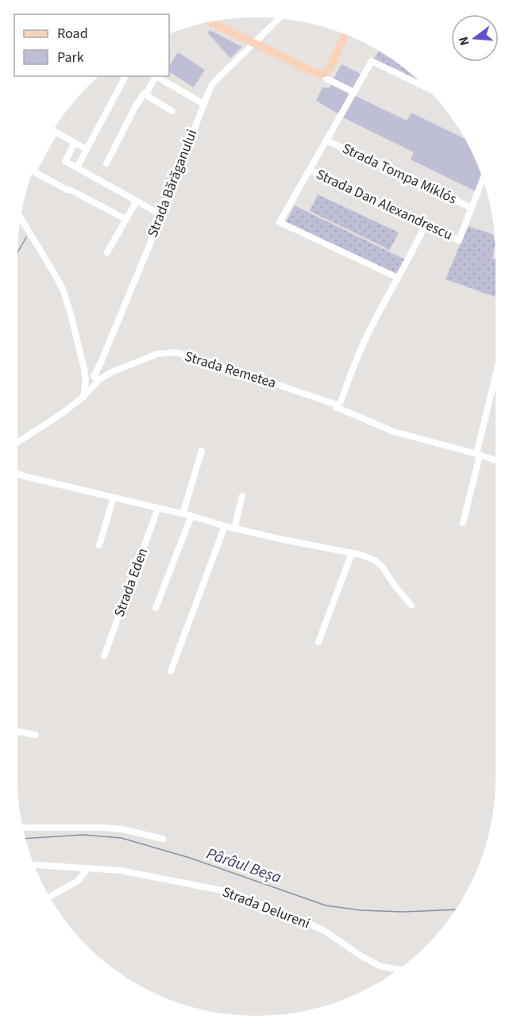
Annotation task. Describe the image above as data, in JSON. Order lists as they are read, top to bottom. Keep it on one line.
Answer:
{"streets":{"street":["Strada Tompa Miklós","Strada Bărăganului","Strada Dan Alexandrescu","Strada Remetea","Strada Eden","Strada Delureni"]},"crossings":[["Strada Tompa Miklós","Strada Dan Alexandrescu"],["Strada Bărăganului","Strada Remetea"]],"water":["Pârâul Beșa"],"legend":["Road","Park"],"north":"left"}
